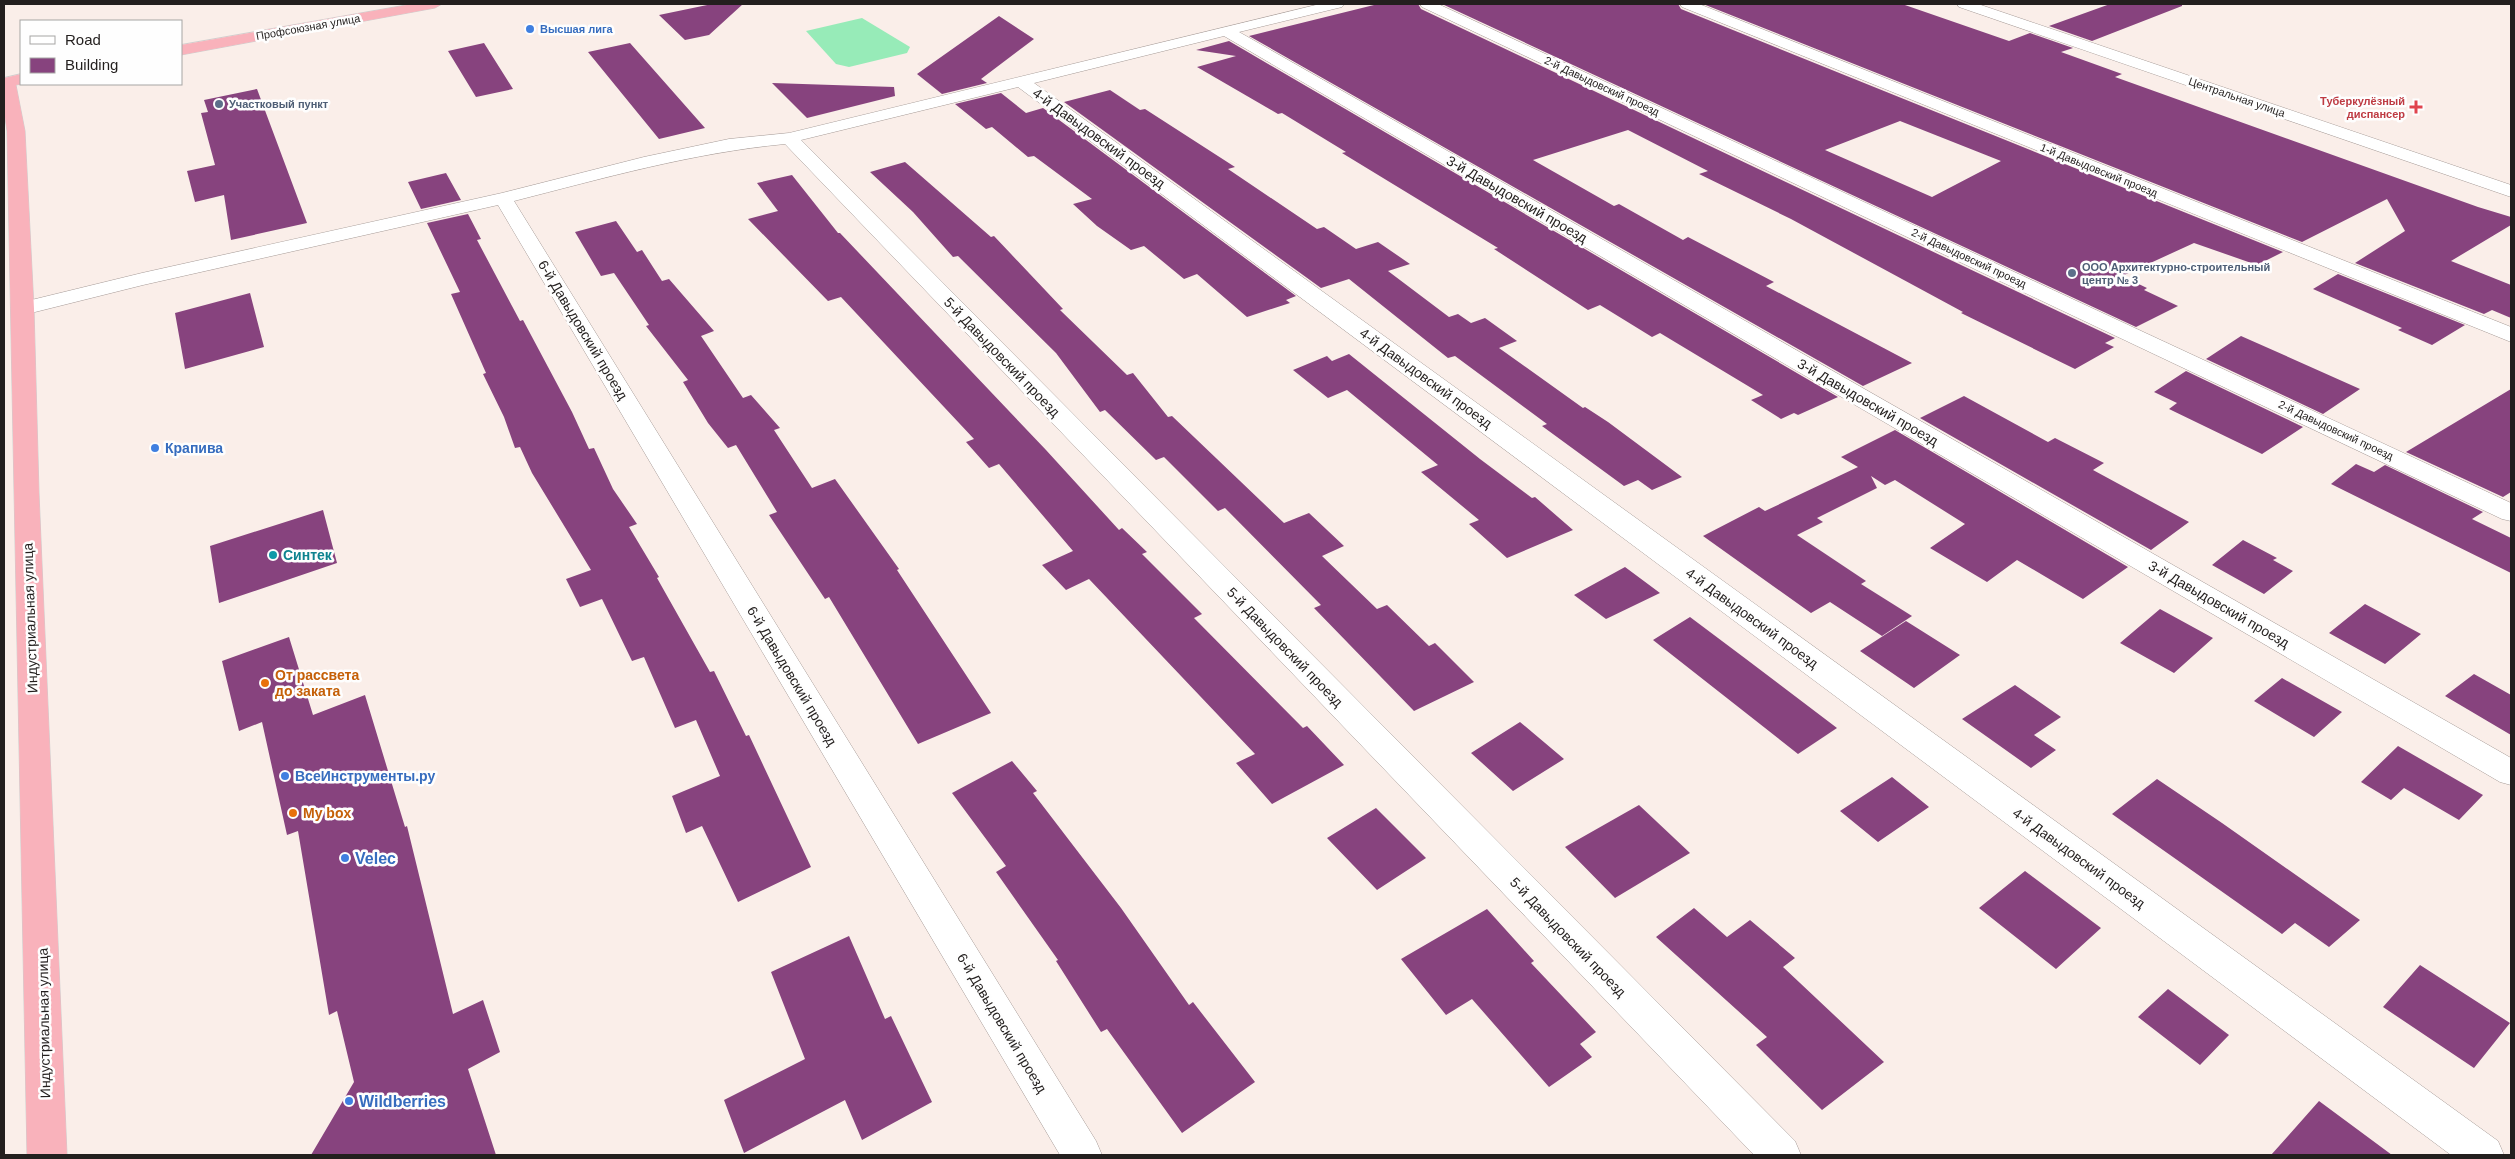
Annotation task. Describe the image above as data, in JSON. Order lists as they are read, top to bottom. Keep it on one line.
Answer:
{"streets":{"highway":["Профсоюзная улица","Индустриальная улица"],"street":["2-й Давыдовский проезд","Центральная улица","4-й Давыдовский проезд","1-й Давыдовский проезд","3-й Давыдовский проезд","6-й Давыдовский проезд","5-й Давыдовский проезд"]},"places":{"other":["Высшая лига","Участковый пункт","ООО Архитектурно-строительный центр № 3","Крапива","Синтек","От рассвета до заката","ВсеИнструменты.ру","My box","Velec","Wildberries"],"health":["Туберкулёзный диспансер"]},"legend":["Road","Building"]}
